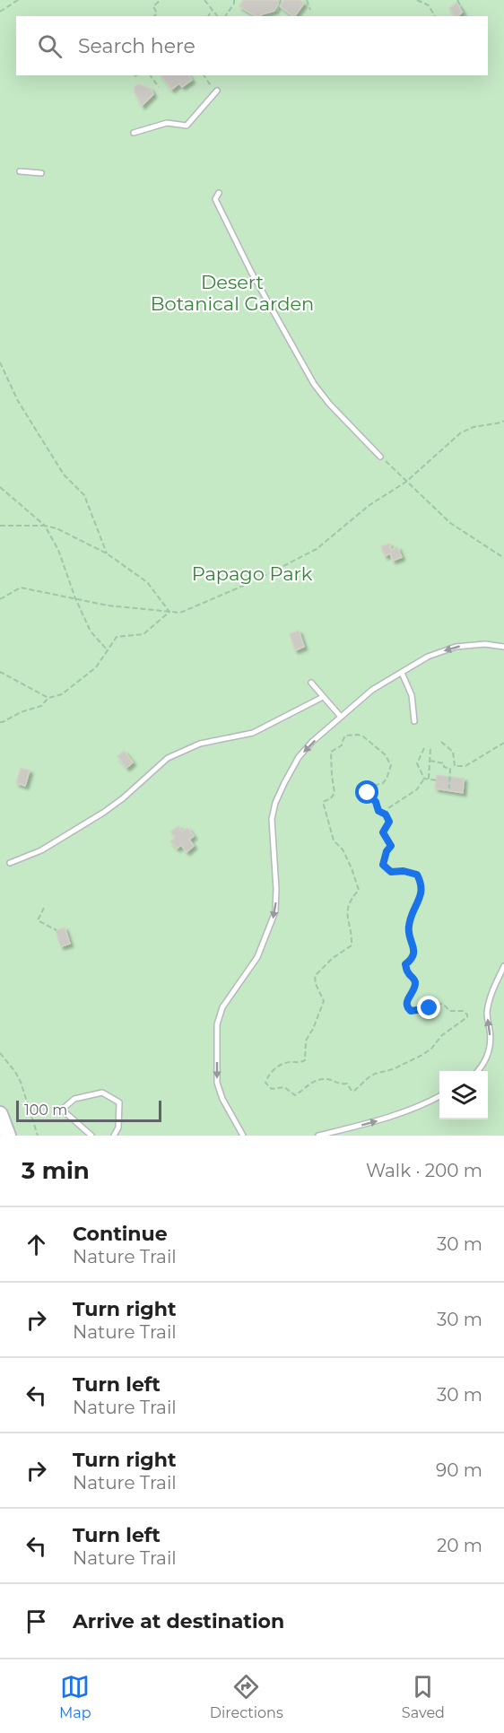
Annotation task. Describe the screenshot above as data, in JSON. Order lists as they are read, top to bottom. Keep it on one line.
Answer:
{"parks":["Desert Botanical Garden","Papago Park"],"scale_bar":"100 m","page":{"search":"Search here","scale":"100 m","heading":["3 min","Walk · 200 m"],"list":[["Continue","Nature Trail","30 m"],["Turn right","Nature Trail","30 m"],["Turn left","Nature Trail","30 m"],["Turn right","Nature Trail","90 m"],["Turn left","Nature Trail","20 m"],"Arrive at destination"],"nav":["Map","Directions","Saved"]}}
